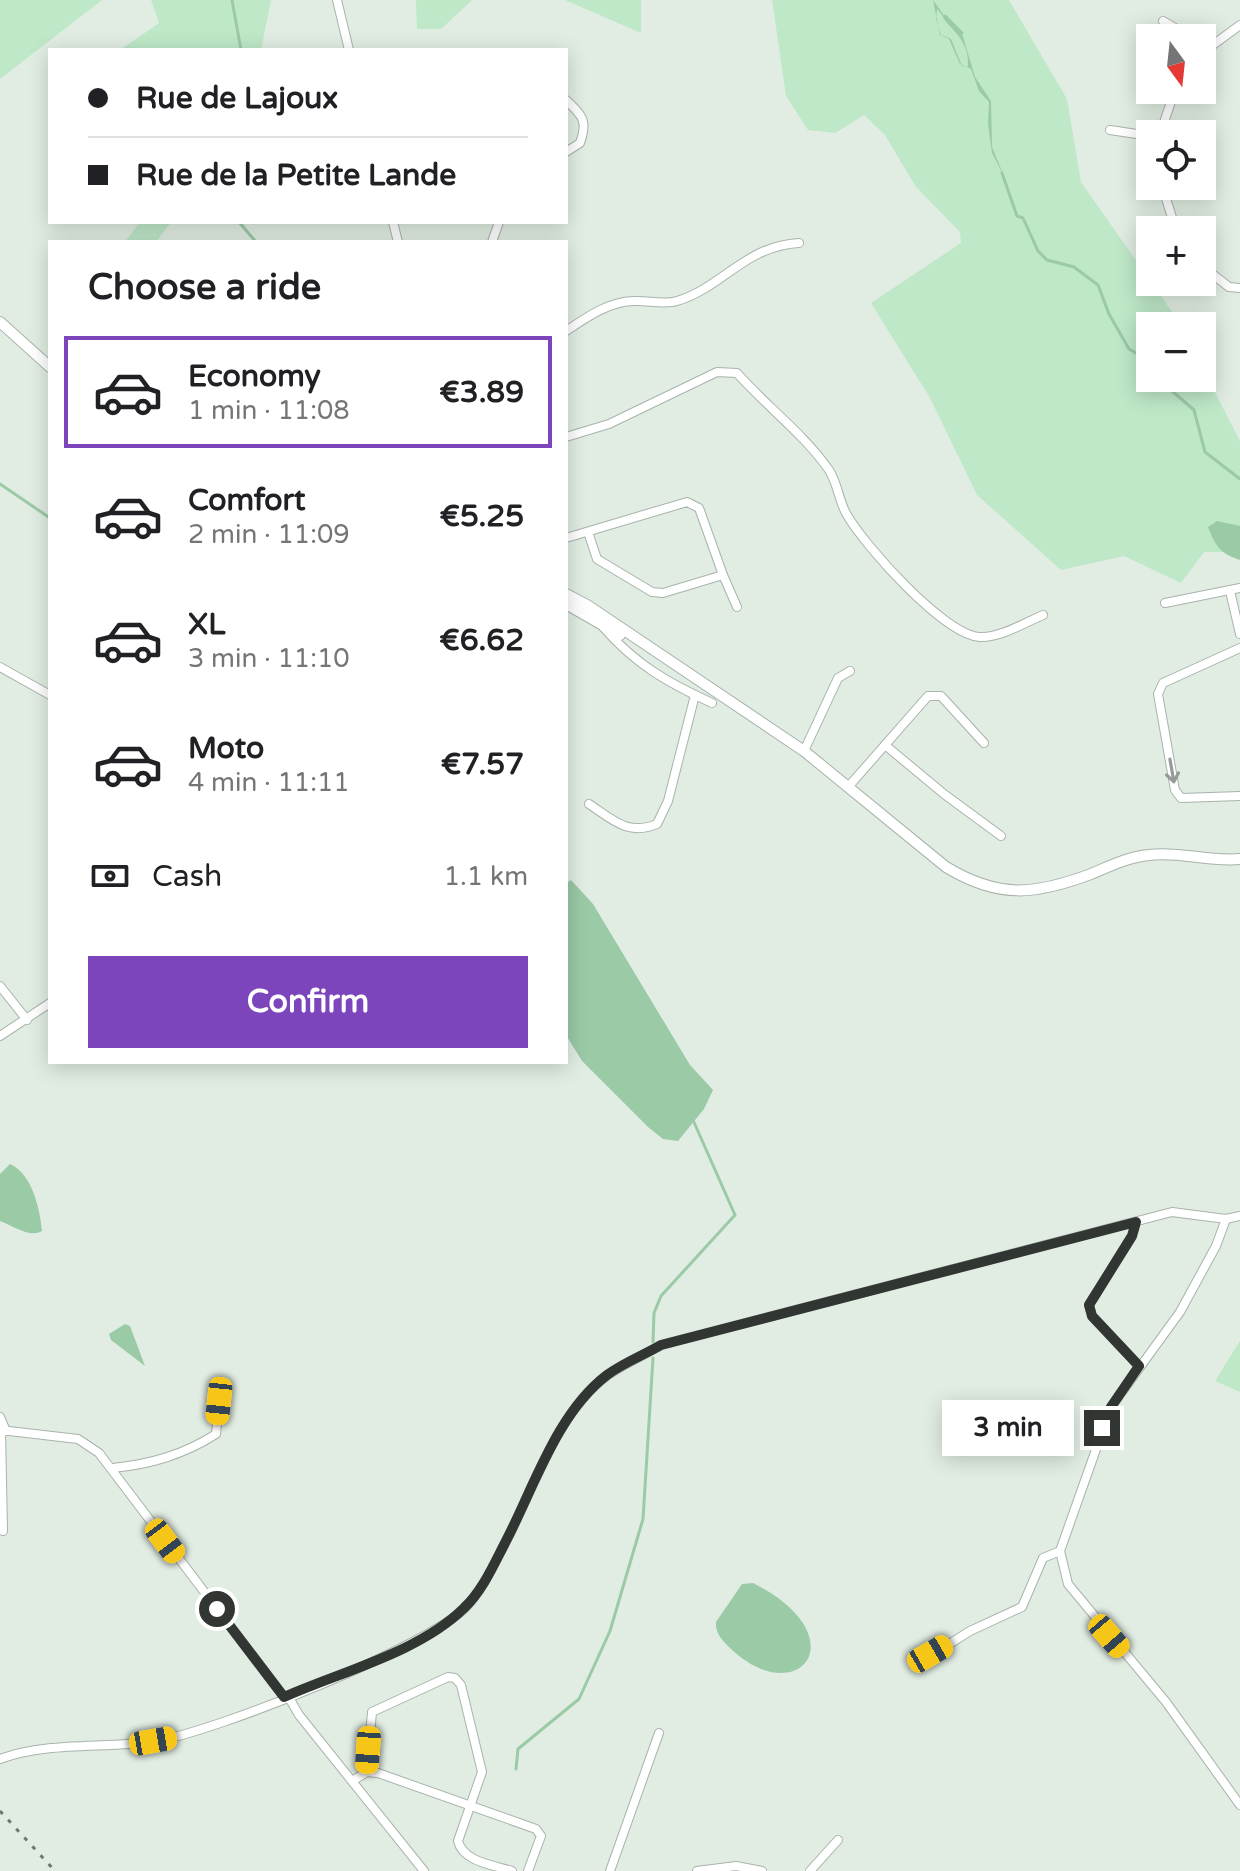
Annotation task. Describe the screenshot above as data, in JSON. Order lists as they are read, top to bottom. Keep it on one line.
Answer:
{"north":"bottom","page":{"map_buttons":["+","−"],"banner":["Rue de Lajoux","Rue de la Petite Lande"],"heading":"Choose a ride","list":[{"name":"Economy","note":"1 min · 11:08","value":"€3.89"},{"name":"Comfort","note":"2 min · 11:09","value":"€5.25"},{"name":"XL","note":"3 min · 11:10","value":"€6.62"},{"name":"Moto","note":"4 min · 11:11","value":"€7.57"}],"pay":["Cash","1.1 km"],"buttons":"Confirm","bubble":"3 min"}}
